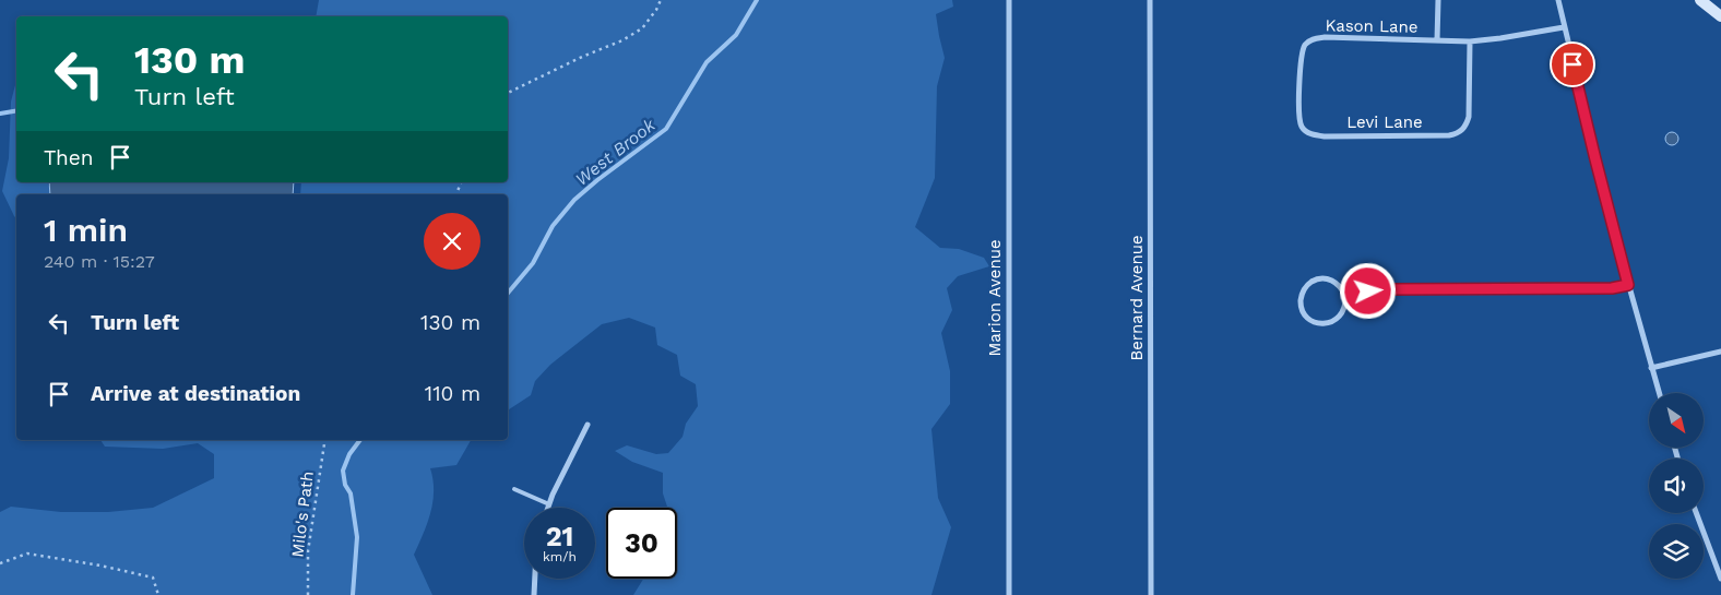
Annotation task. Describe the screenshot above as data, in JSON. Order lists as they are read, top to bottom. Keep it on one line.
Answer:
{"streets":{"street":["Kason Lane","Levi Lane","Marion Avenue","Bernard Avenue"],"path":["Milo's Path"]},"crossings":[["Kason Lane","Levi Lane"]],"water":["West Brook"],"north":"bottom right","page":{"turn":["130 m","Turn left"],"then":"Then","heading":["1 min","240 m · 15:27"],"list":[{"name":"Turn left","value":"130 m"},{"name":"Arrive at destination","value":"110 m"}],"speed":"21 km/h","limit":"30"}}
